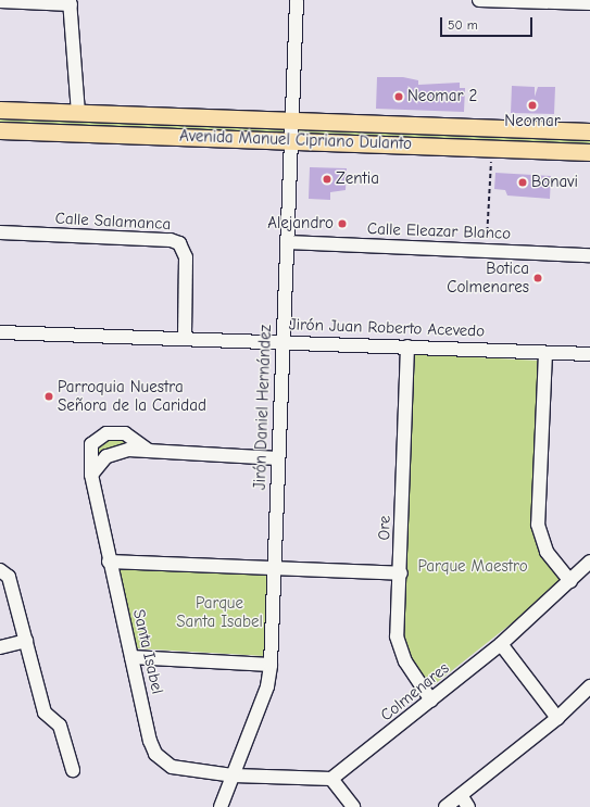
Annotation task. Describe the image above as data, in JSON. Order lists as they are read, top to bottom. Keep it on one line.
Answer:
{"streets":{"main road":["Avenida Manuel Cipriano Dulanto"],"street":["Calle Salamanca","Calle Eleazar Blanco","Jirón Juan Roberto Acevedo","Jirón Daniel Hernández","Ore","Santa Isabel","Colmenares"]},"crossings":[["Avenida Manuel Cipriano Dulanto","Jirón Daniel Hernández"],["Calle Salamanca","Jirón Juan Roberto Acevedo"],["Calle Eleazar Blanco","Jirón Daniel Hernández"],["Jirón Juan Roberto Acevedo","Jirón Daniel Hernández"],["Jirón Juan Roberto Acevedo","Ore"],["Jirón Daniel Hernández","Santa Isabel"],["Ore","Colmenares"]],"parks":["Parque Maestro","Parque Santa Isabel"],"places":["Neomar 2","Neomar","Zentia","Bonavi","Alejandro","Botica Colmenares","Parroquia Nuestra Señora de la Caridad"],"scale_bar":"50 m"}
